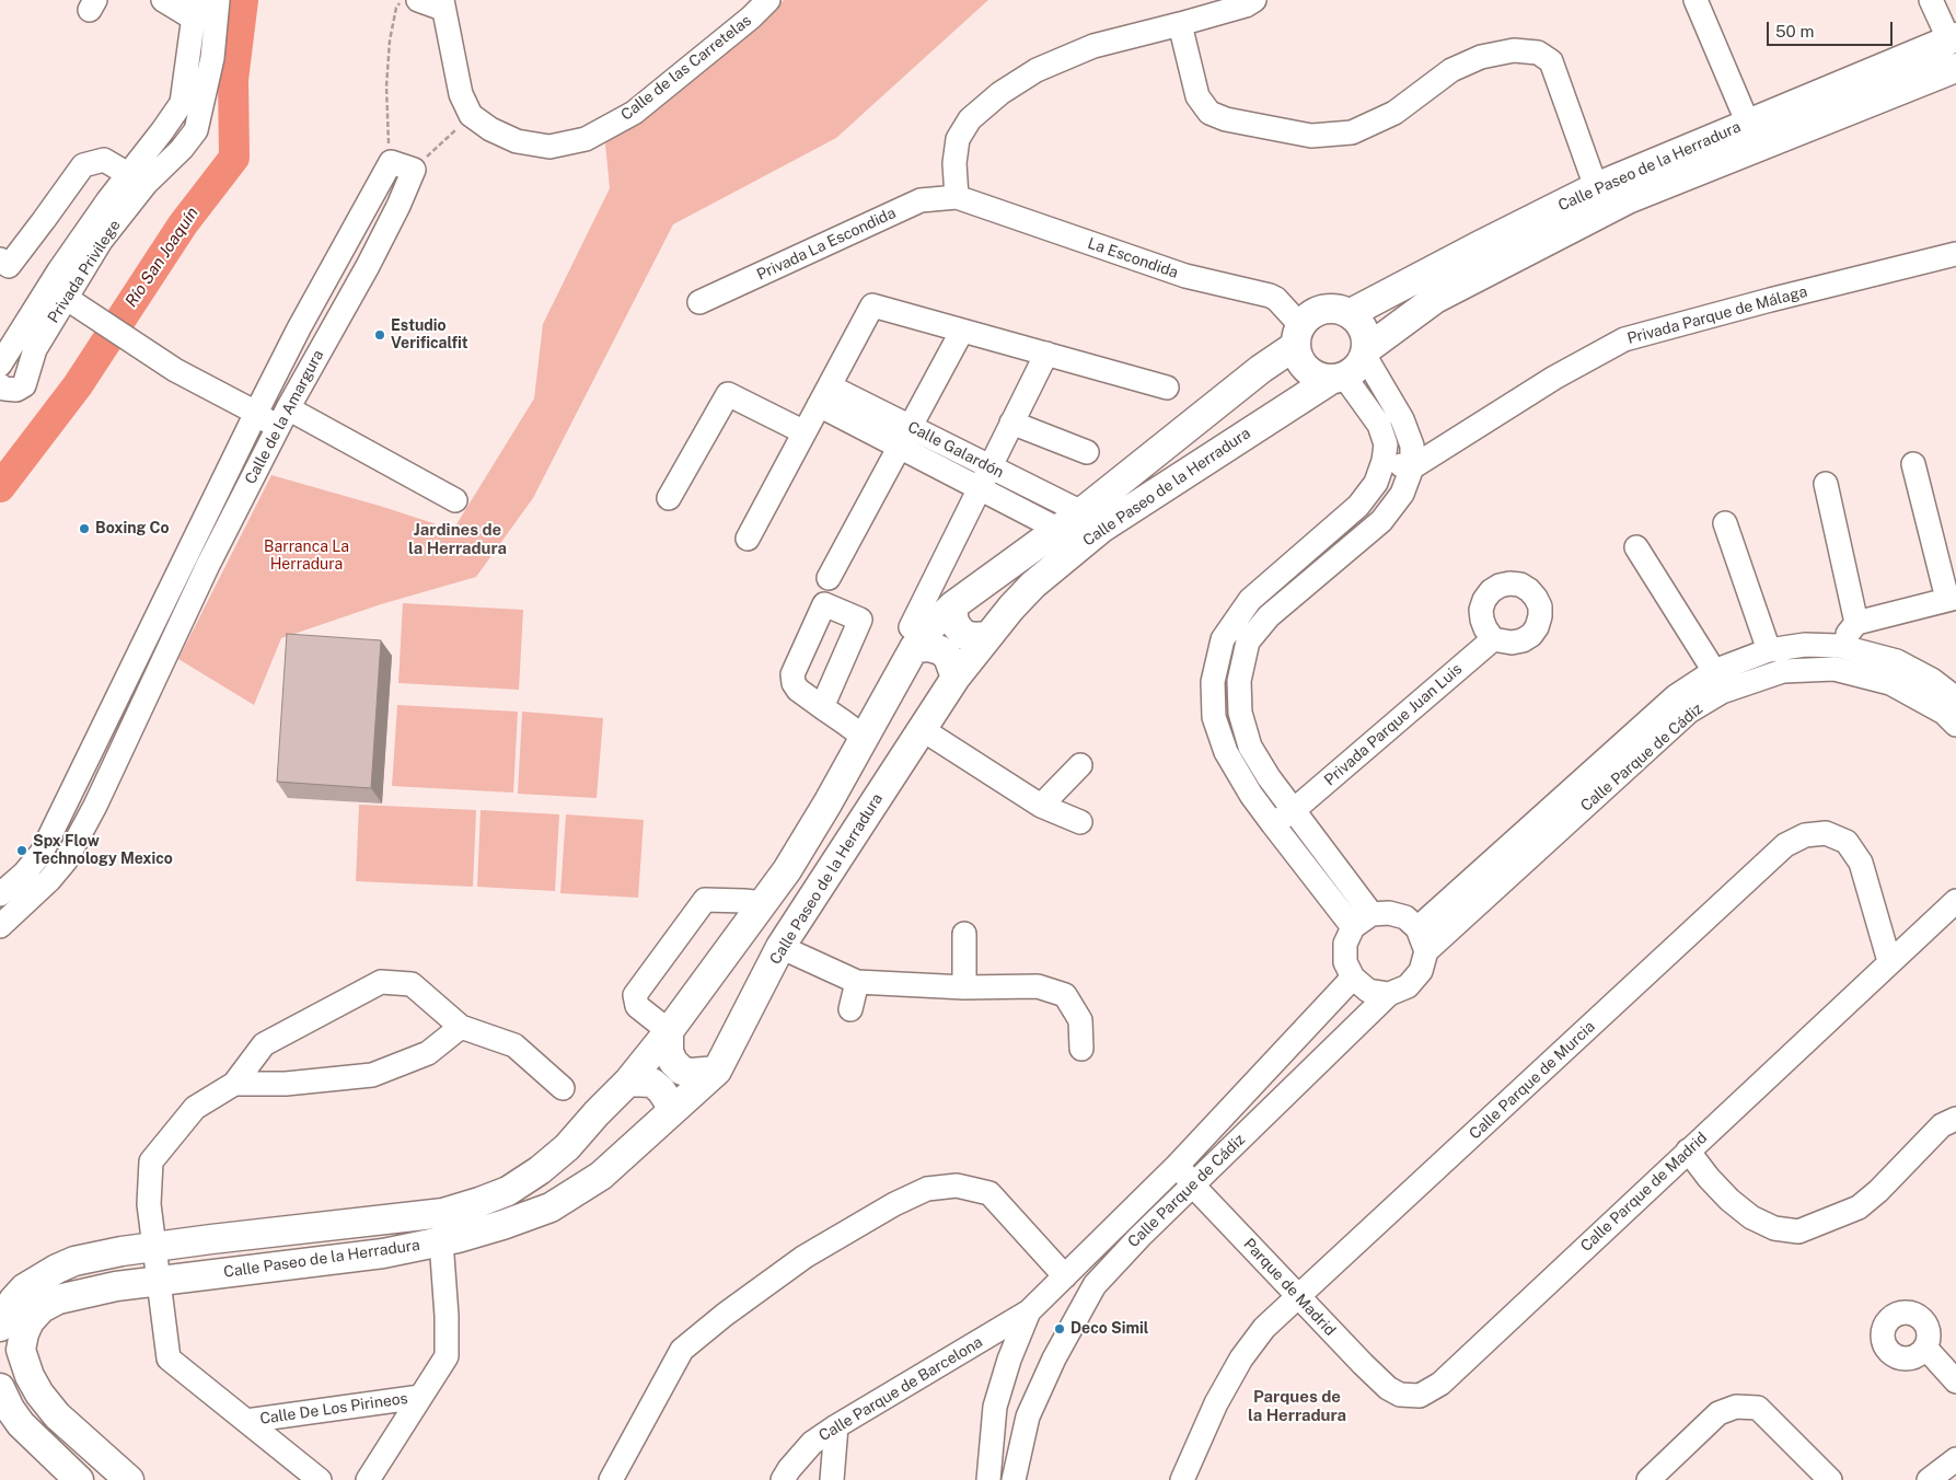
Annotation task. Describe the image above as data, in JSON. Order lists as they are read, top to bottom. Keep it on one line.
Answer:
{"streets":{"main road":["Calle Paseo de la Herradura"],"street":["Calle de las Carretelas","Privada La Escondida","La Escondida","Privada Privilege","Privada Parque de Málaga","Calle de la Amargura","Calle Galardón","Privada Parque Juan Luis","Calle Parque de Cádiz","Calle Parque de Murcia","Calle Parque de Madrid","Parque de Madrid","Calle Parque de Barcelona","Calle De Los Pirineos"]},"crossings":[["Calle Paseo de la Herradura","La Escondida"],["Calle Paseo de la Herradura","Calle Galardón"],["Calle Paseo de la Herradura","Calle De Los Pirineos"],["Privada La Escondida","La Escondida"],["Privada Privilege","Calle de la Amargura"],["Calle Parque de Cádiz","Parque de Madrid"],["Calle Parque de Cádiz","Calle Parque de Barcelona"],["Calle Parque de Murcia","Calle Parque de Madrid"],["Calle Parque de Murcia","Parque de Madrid"],["Calle Parque de Madrid","Parque de Madrid"]],"districts":["Jardines de la Herradura","Parques de la Herradura"],"water":["Río San Joaquín"],"parks":["Barranca La Herradura"],"places":["Estudio Verificalfit","Boxing Co","Spx Flow Technology Mexico","Deco Simil"],"scale_bar":"50 m"}
